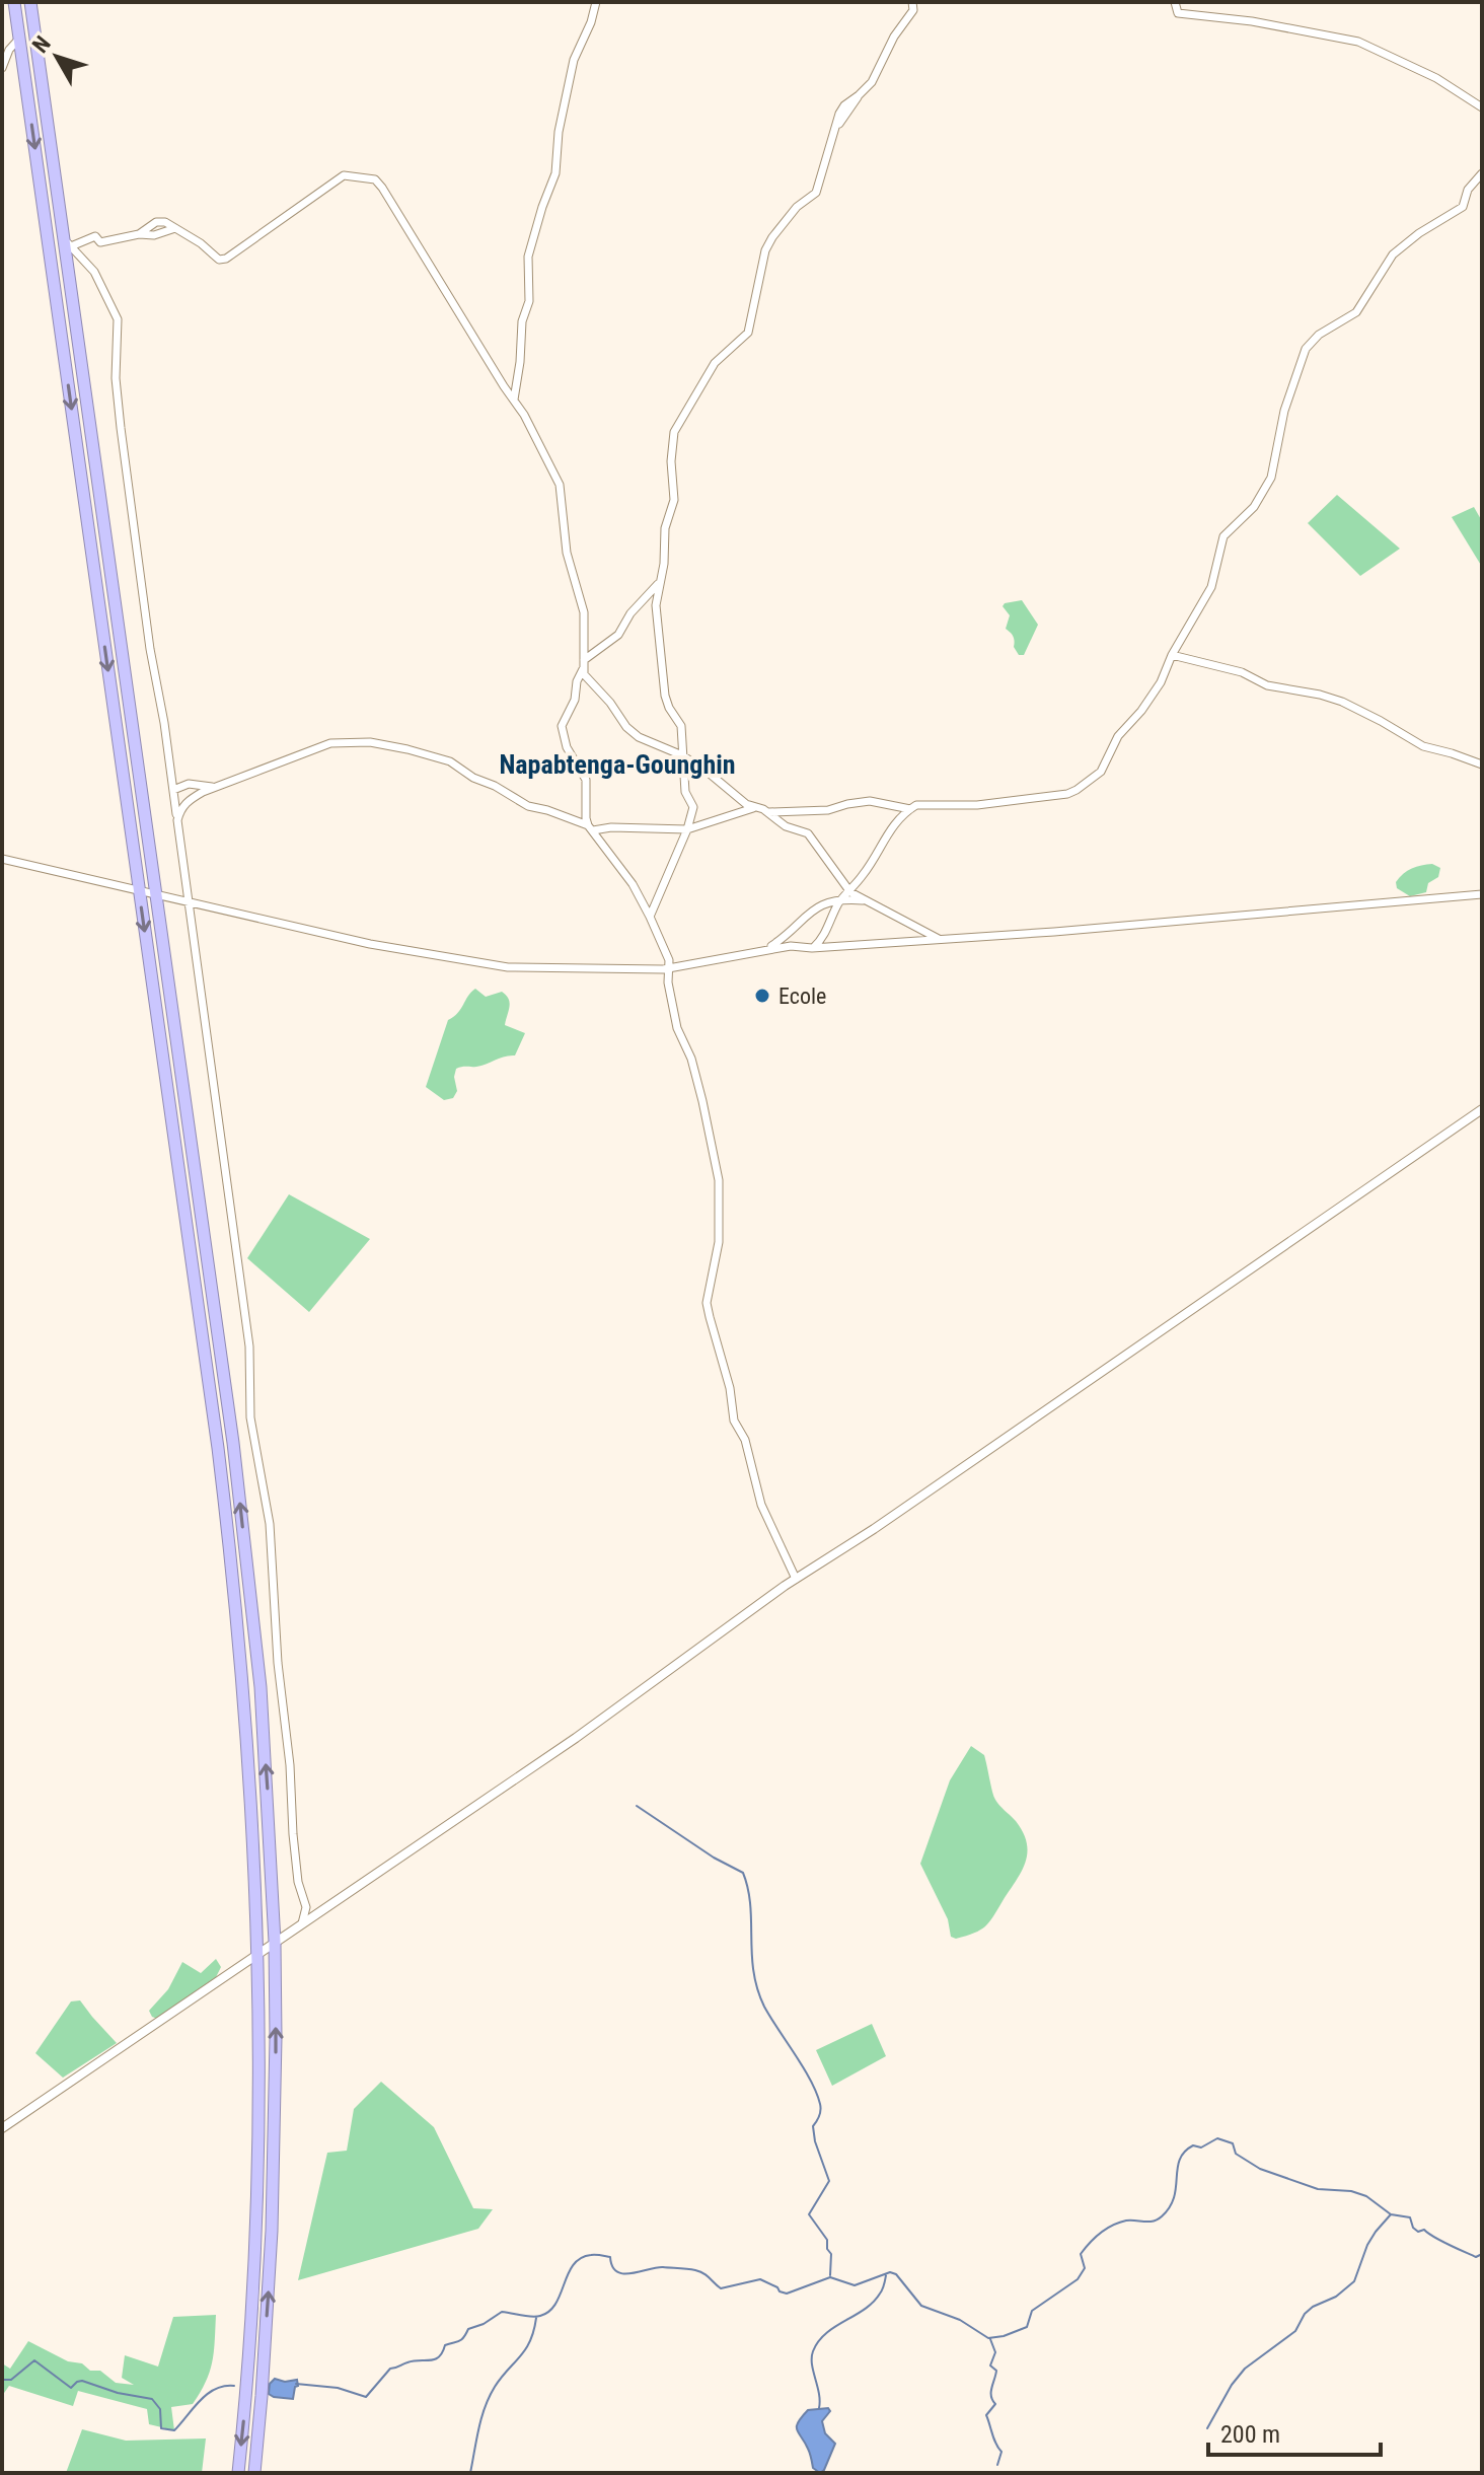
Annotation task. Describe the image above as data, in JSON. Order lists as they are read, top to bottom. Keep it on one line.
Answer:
{"districts":["Napabtenga-Gounghin"],"places":["Ecole"],"scale_bar":"200 m","north":"top left"}
